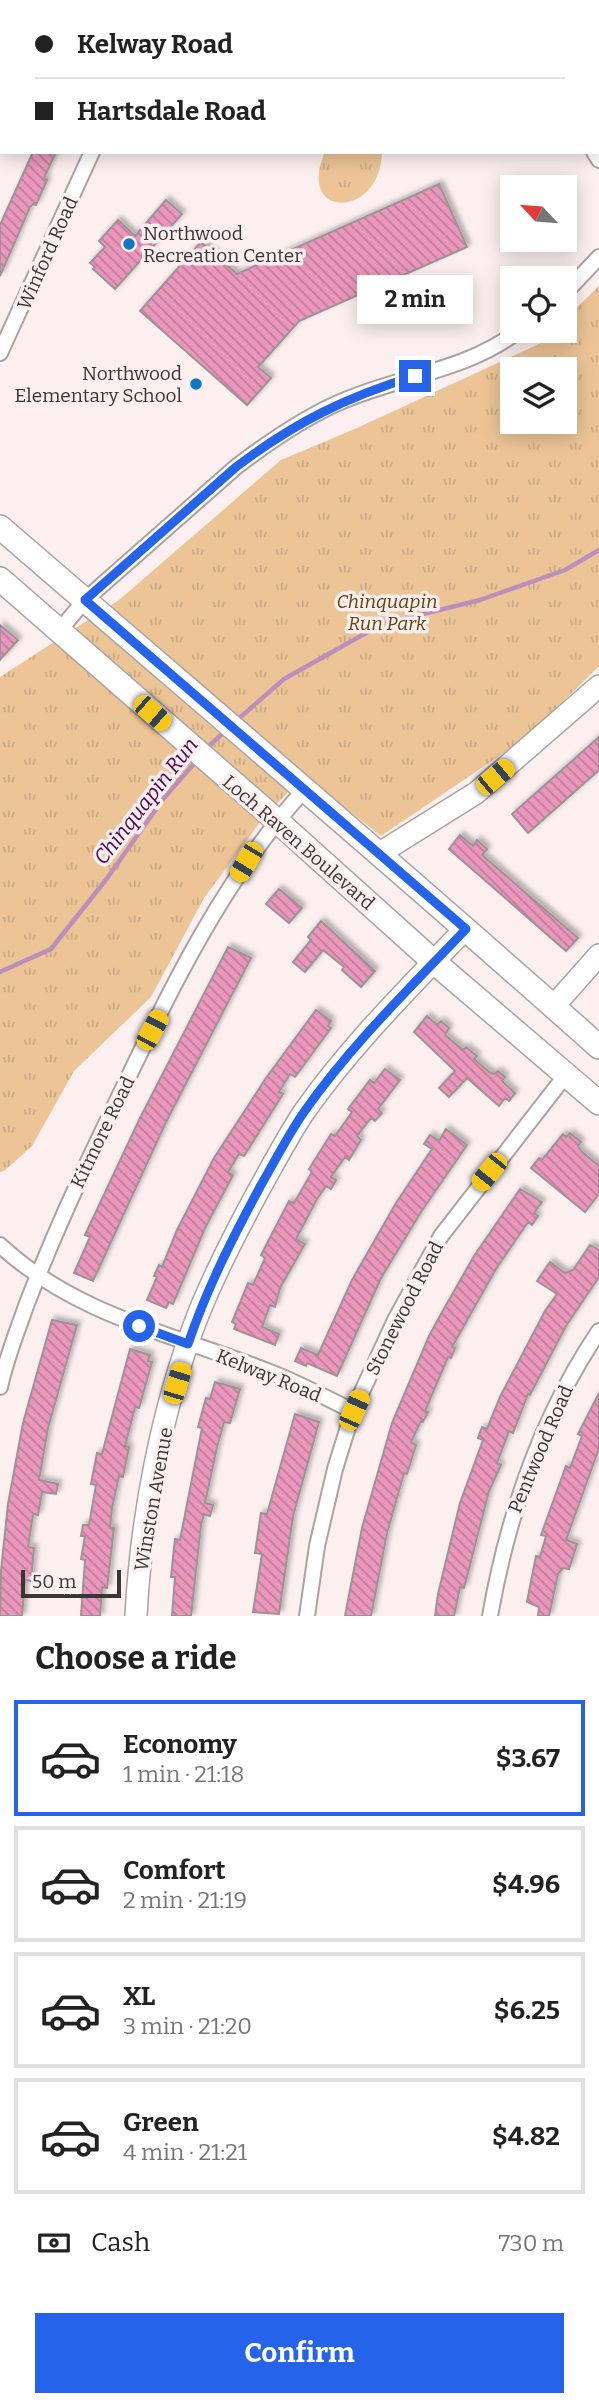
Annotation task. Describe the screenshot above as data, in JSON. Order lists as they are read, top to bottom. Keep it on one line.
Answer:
{"streets":{"main road":["Loch Raven Boulevard"],"street":["Winford Road","Kitmore Road","Stonewood Road","Kelway Road","Pentwood Road","Winston Avenue"]},"crossings":[["Loch Raven Boulevard","Kitmore Road"],["Loch Raven Boulevard","Stonewood Road"],["Loch Raven Boulevard","Winston Avenue"],["Kitmore Road","Kelway Road"],["Stonewood Road","Kelway Road"],["Kelway Road","Winston Avenue"]],"water":["Chinquapin Run"],"parks":["Chinquapin Run Park"],"places":["Northwood Recreation Center","Northwood Elementary School"],"scale_bar":"50 m","north":"top left","page":{"banner":["Kelway Road","Hartsdale Road"],"bubble":"2 min","scale":"50 m","heading":"Choose a ride","list":[{"name":"Economy","note":"1 min · 21:18","value":"$3.67"},{"name":"Comfort","note":"2 min · 21:19","value":"$4.96"},{"name":"XL","note":"3 min · 21:20","value":"$6.25"},{"name":"Green","note":"4 min · 21:21","value":"$4.82"}],"pay":["Cash","730 m"],"buttons":"Confirm"}}
